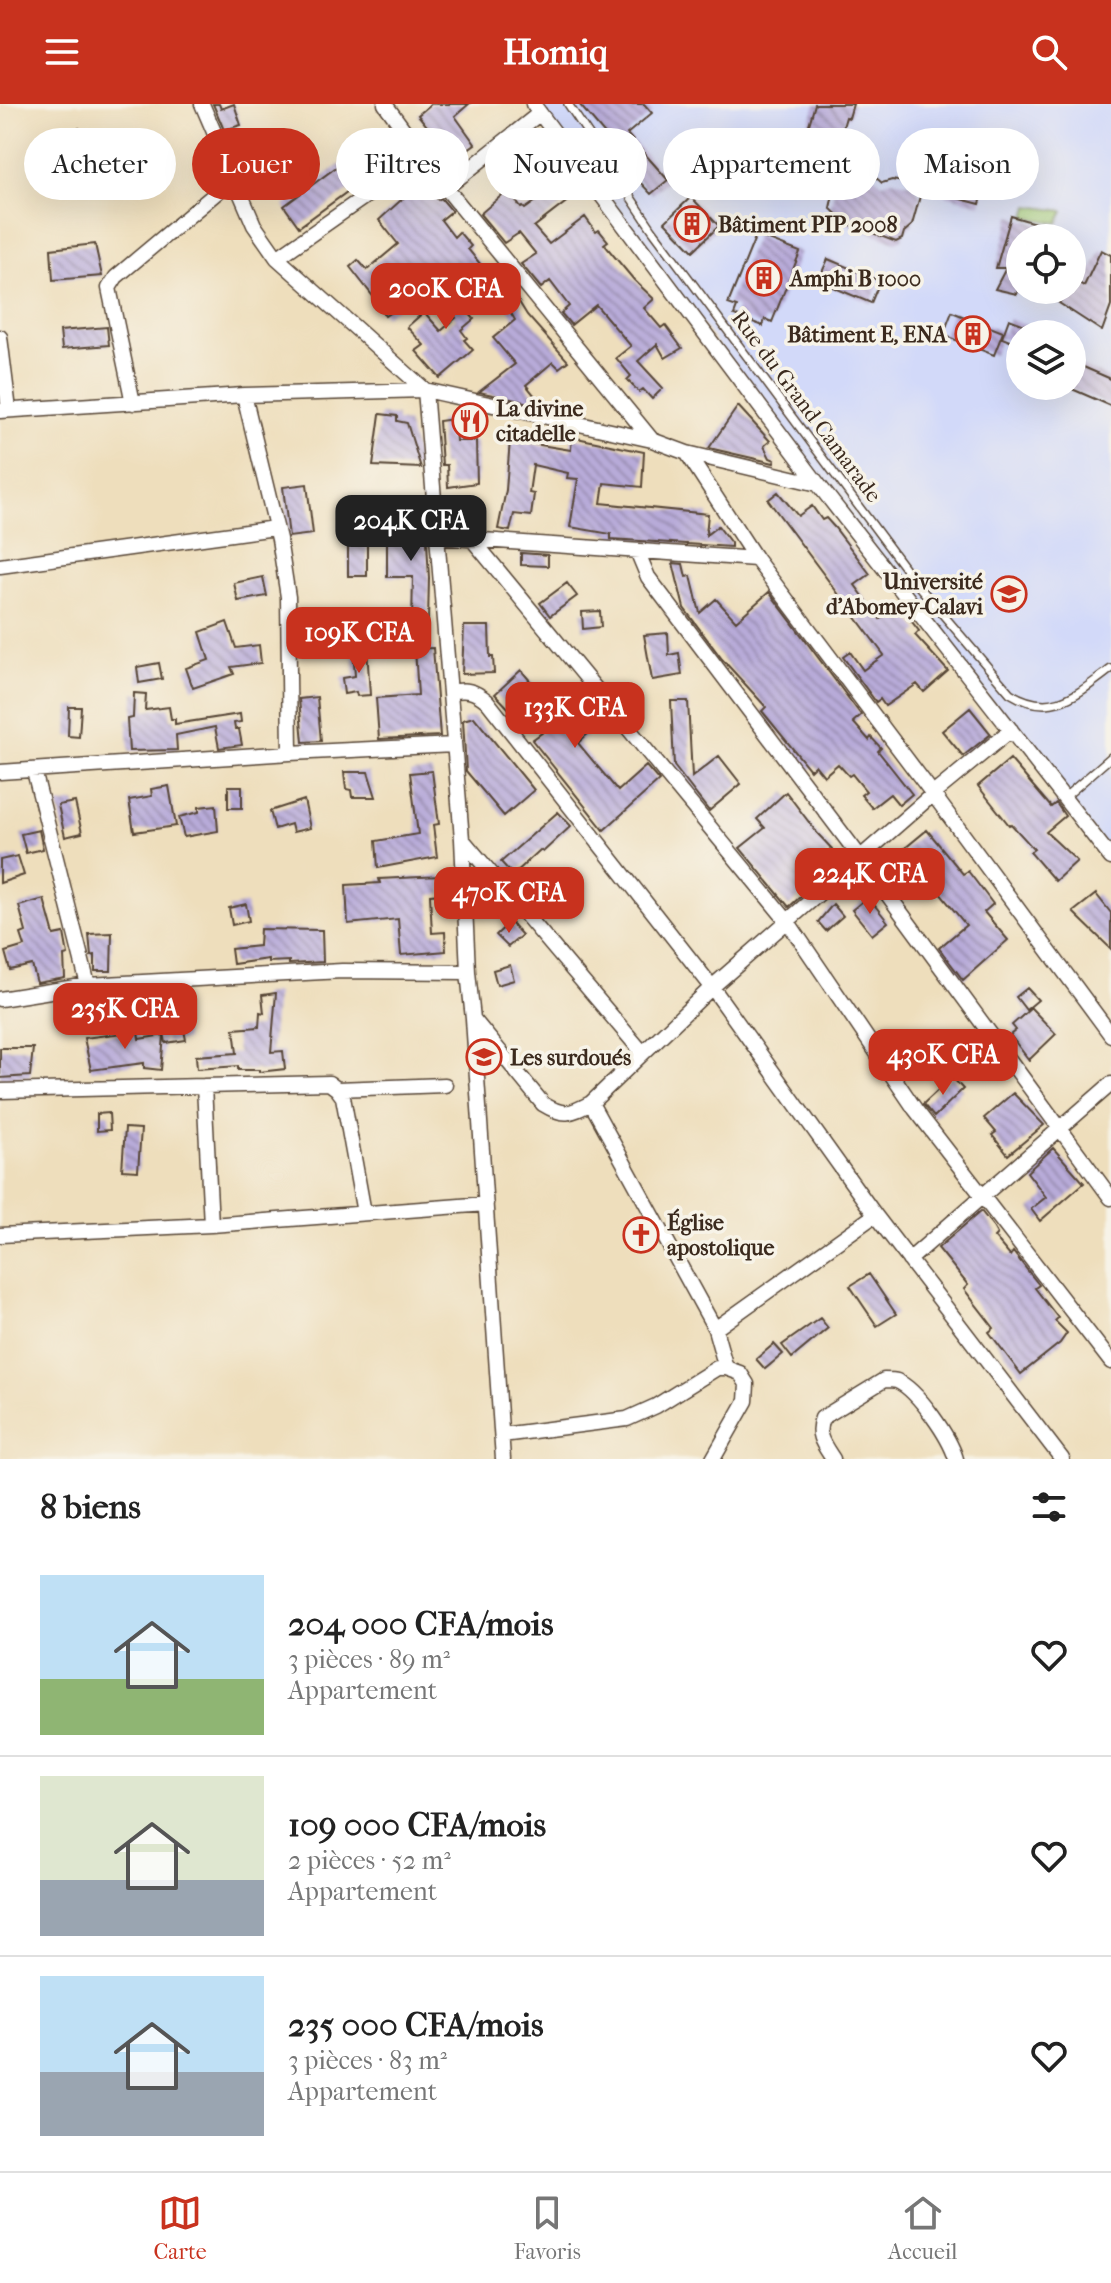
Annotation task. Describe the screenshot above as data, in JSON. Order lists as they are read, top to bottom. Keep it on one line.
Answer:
{"streets":{"lane":["Rue du Grand Camarade"]},"places":{"building":["Bâtiment PIP 2008","Amphi B 1000","Bâtiment E, ENA"],"restaurant":["La divine citadelle"],"school or university":["Université d'Abomey-Calavi","Les surdoués"],"church":["Église apostolique"]},"page":{"header":"Homiq","chip":["Acheter","Louer","Filtres","Nouveau","Appartement","Maison"],"price":["200K CFA","204K CFA","109K CFA","133K CFA","224K CFA","470K CFA","235K CFA","430K CFA"],"heading":"8 biens","list":[{"name":"204 000 CFA/mois","note":"3 pièces · 89 m² · Appartement"},{"name":"109 000 CFA/mois","note":"2 pièces · 52 m² · Appartement"},{"name":"235 000 CFA/mois","note":"3 pièces · 83 m² · Appartement"}],"tabs":["Carte","Favoris","Accueil"]}}
